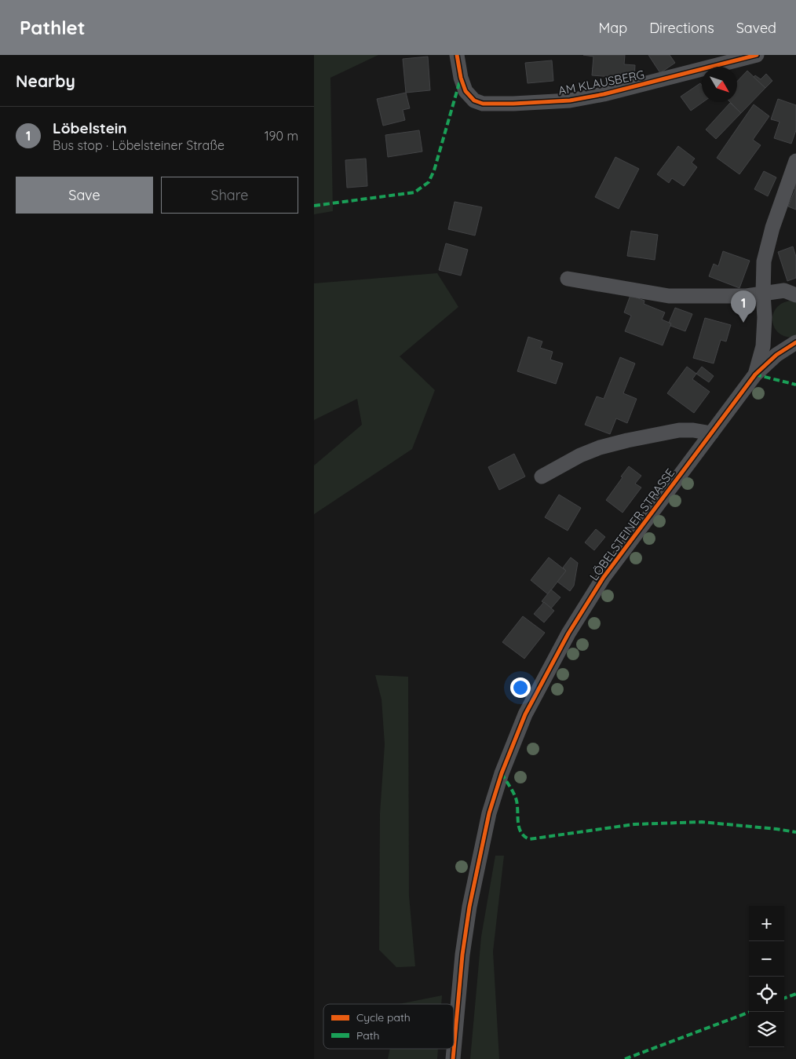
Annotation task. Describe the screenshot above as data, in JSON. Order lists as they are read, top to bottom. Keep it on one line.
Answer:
{"streets":{"street":["AM KLAUSBERG","LÖBELSTEINER STRASSE"]},"legend":["Cycle path","Path"],"north":"bottom right","page":{"header":"Pathlet","nav":["Map","Directions","Saved"],"heading":"Nearby","list":[{"mark":"1","name":"Löbelstein","note":"Bus stop · Löbelsteiner Straße","value":"190 m"}],"buttons":["Save","Share"],"pins":"1","map_buttons":["+","−"]}}
